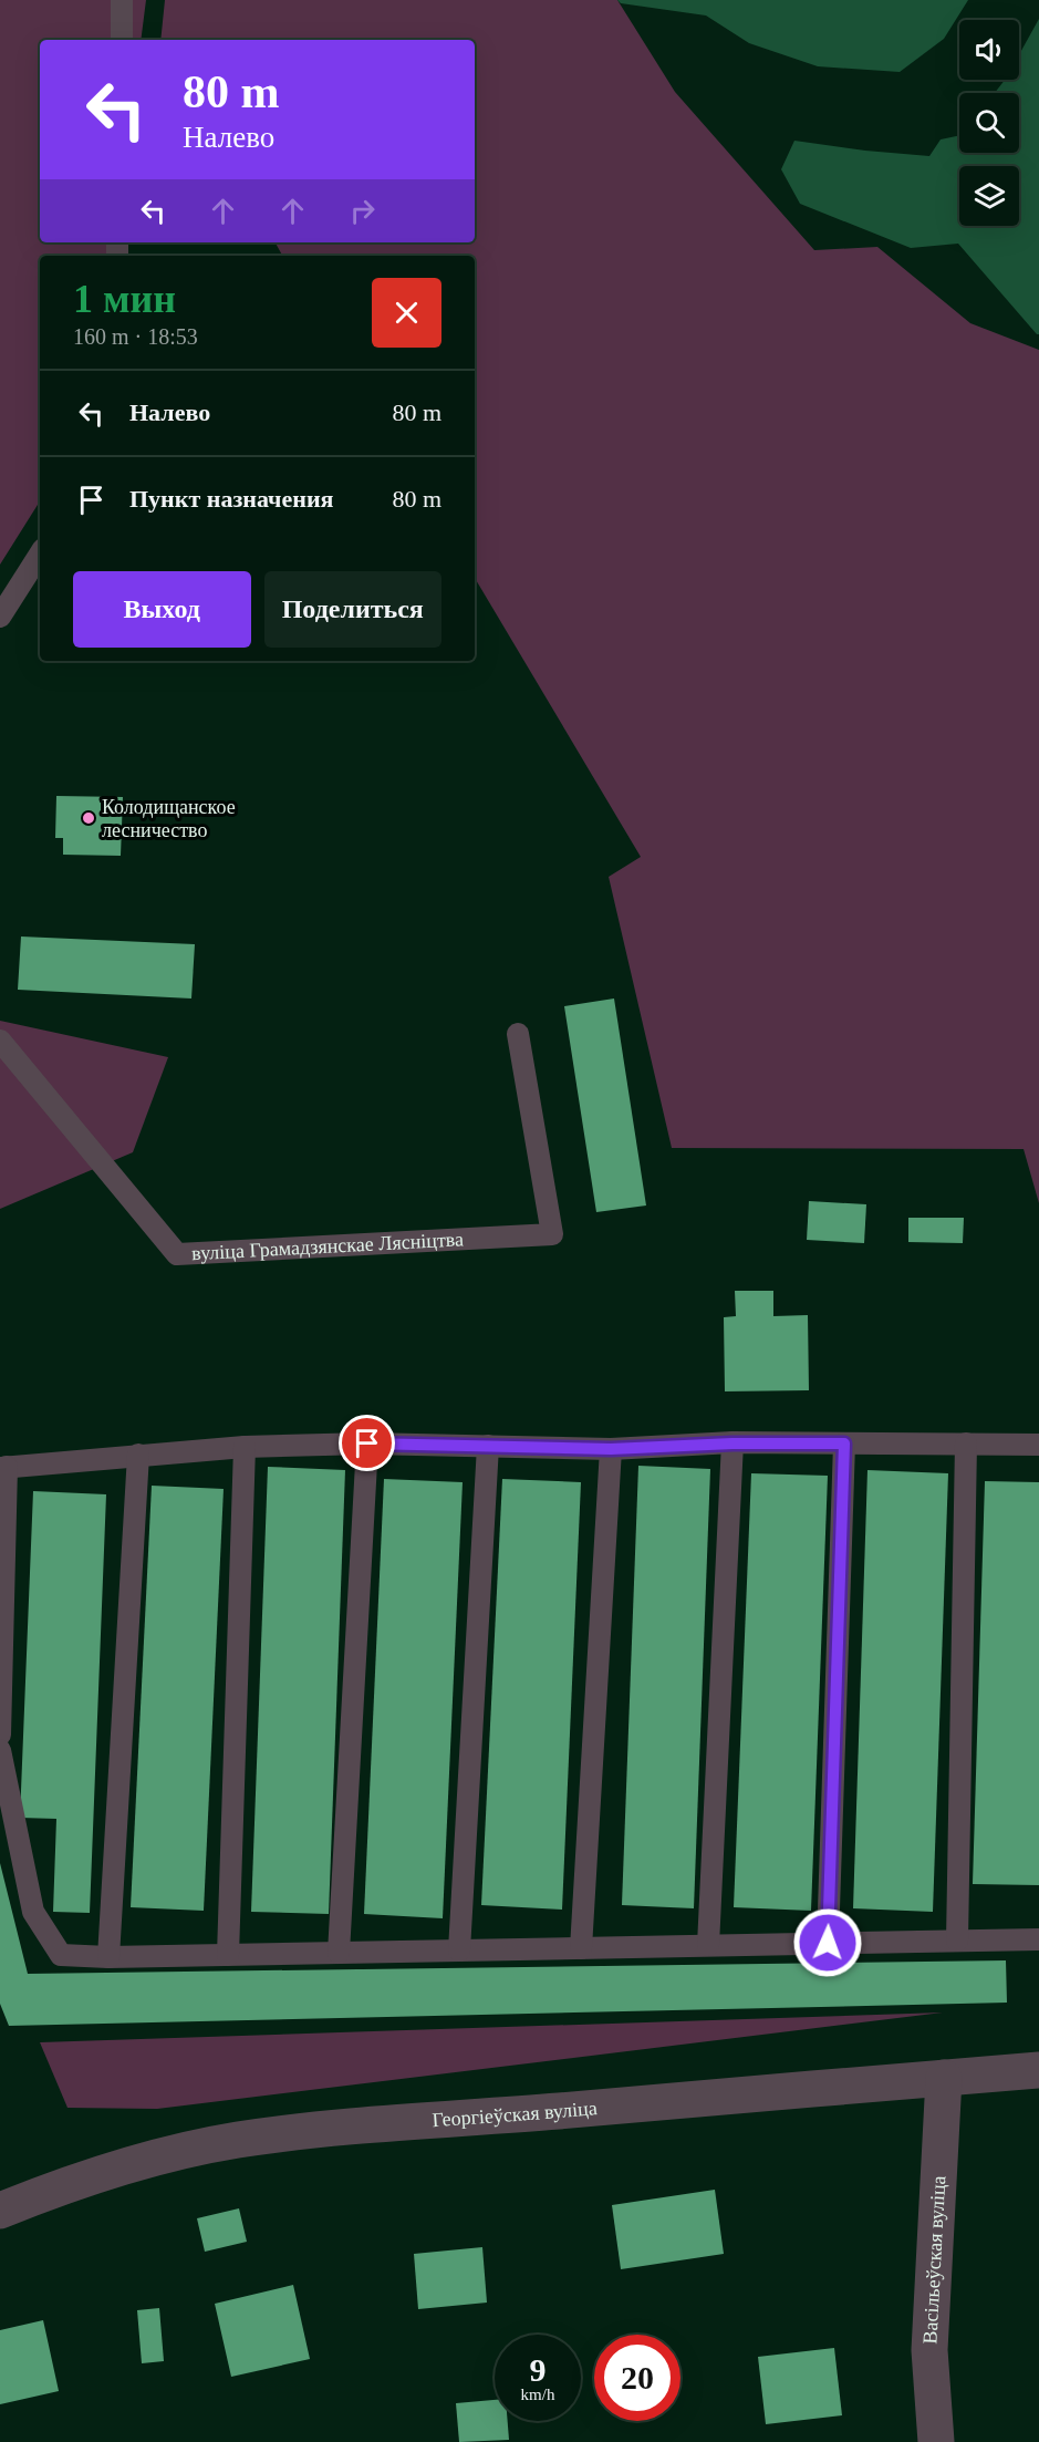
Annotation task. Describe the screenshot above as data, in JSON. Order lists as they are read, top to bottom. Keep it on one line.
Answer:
{"streets":{"street":["Георгіеўская вуліца","Васільеўская вуліца"],"lane":["вуліца Грамадзянскае Лясніцтва"]},"crossings":[["Георгіеўская вуліца","Васільеўская вуліца"]],"places":["Колодищанское лесничество"],"page":{"turn":["80 m","Налево"],"heading":["1 мин","160 m · 18:53"],"list":[{"name":"Налево","value":"80 m"},{"name":"Пункт назначения","value":"80 m"}],"buttons":["Выход","Поделиться"],"speed":"9 km/h","limit":"20"}}
